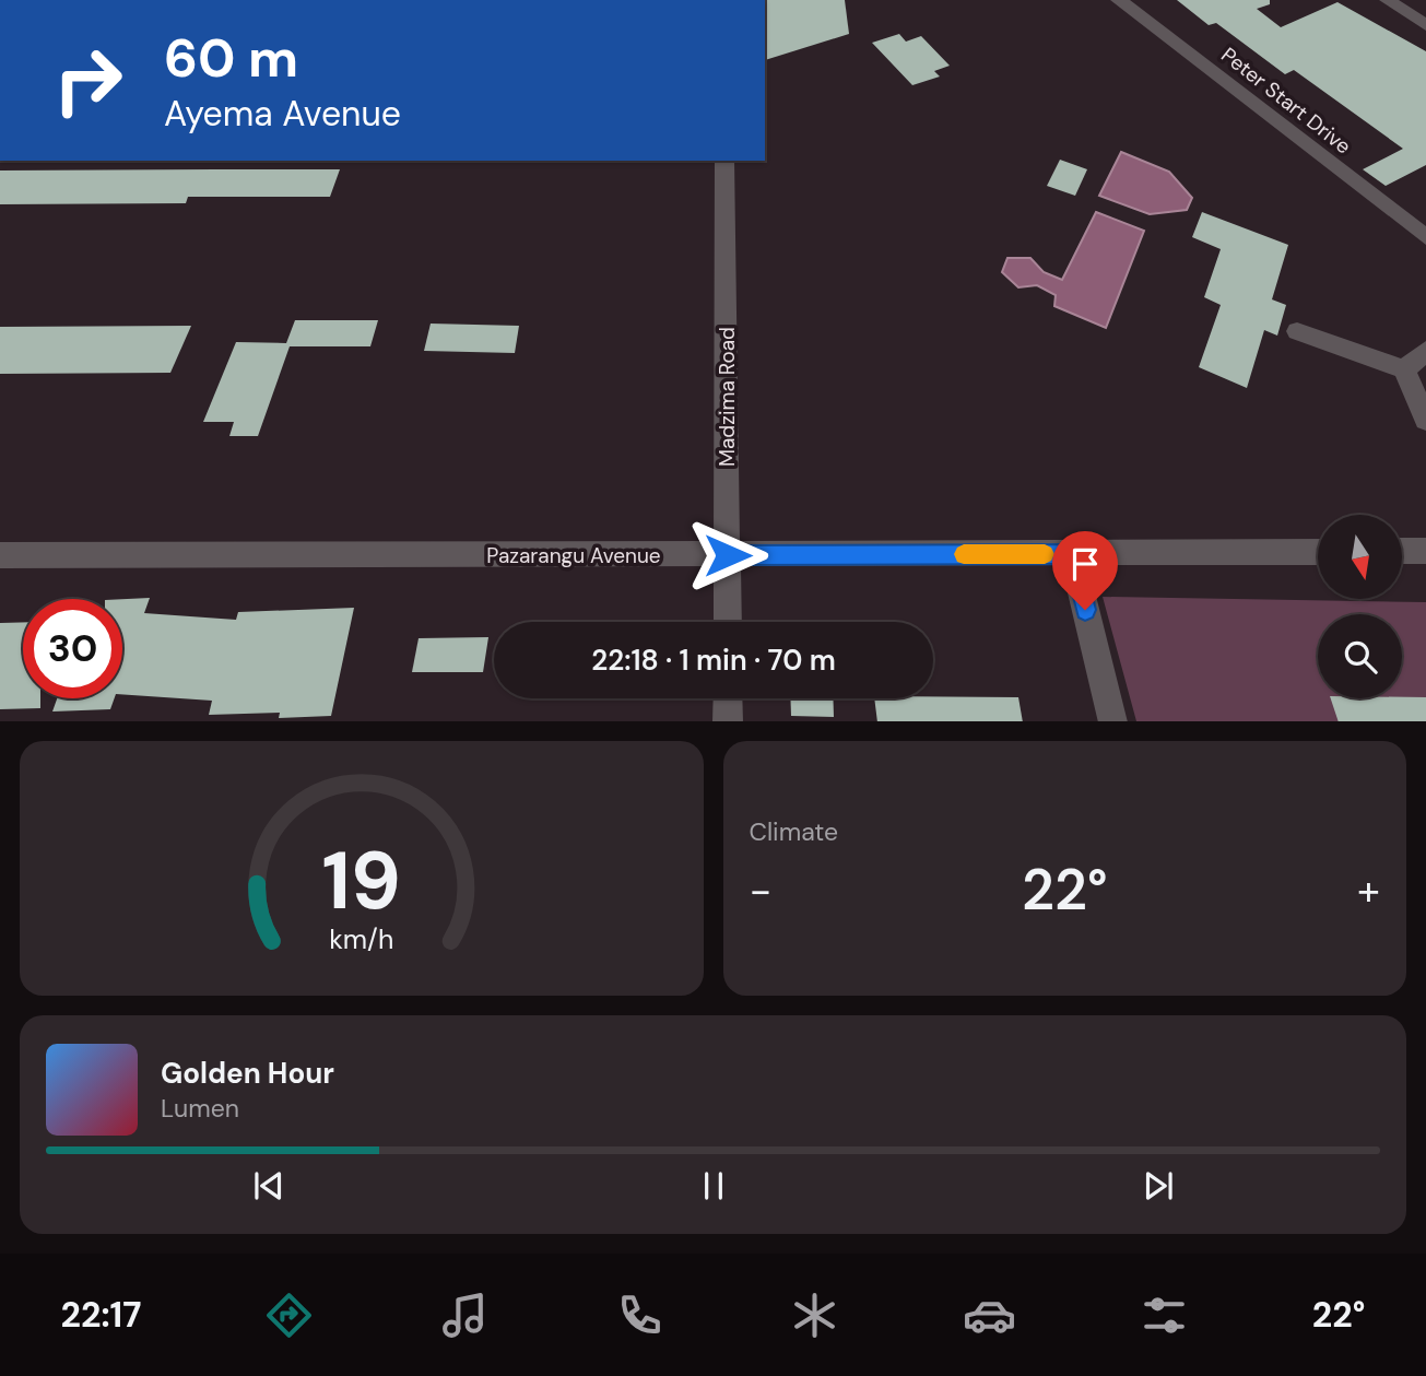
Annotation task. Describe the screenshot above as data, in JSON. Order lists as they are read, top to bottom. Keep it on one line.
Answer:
{"streets":{"street":["Peter Start Drive","Madzima Road","Pazarangu Avenue"]},"crossings":[["Madzima Road","Pazarangu Avenue"]],"north":"bottom","page":{"turn":["60 m","Ayema Avenue"],"limit":"30","trip":"22:18 · 1 min · 70 m","tile":"Climate","heat":["−","22°","+"],"song":["Golden Hour","Lumen"],"tabs":["22:17","22°"],"gauge":["19","km/h"]}}
